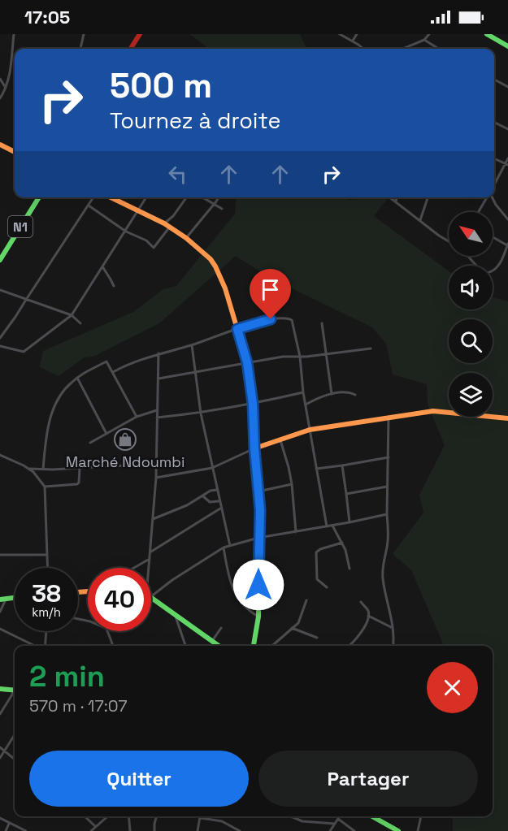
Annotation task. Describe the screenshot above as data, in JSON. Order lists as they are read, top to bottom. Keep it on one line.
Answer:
{"streets":{"main road":["N1"]},"places":{"shop":["Marché Ndoumbi"]},"north":"top left","page":{"status":"17:05","turn":["500 m","Tournez à droite"],"speed":"38 km/h","limit":"40","heading":["2 min","570 m · 17:07"],"buttons":["Quitter","Partager"]}}
